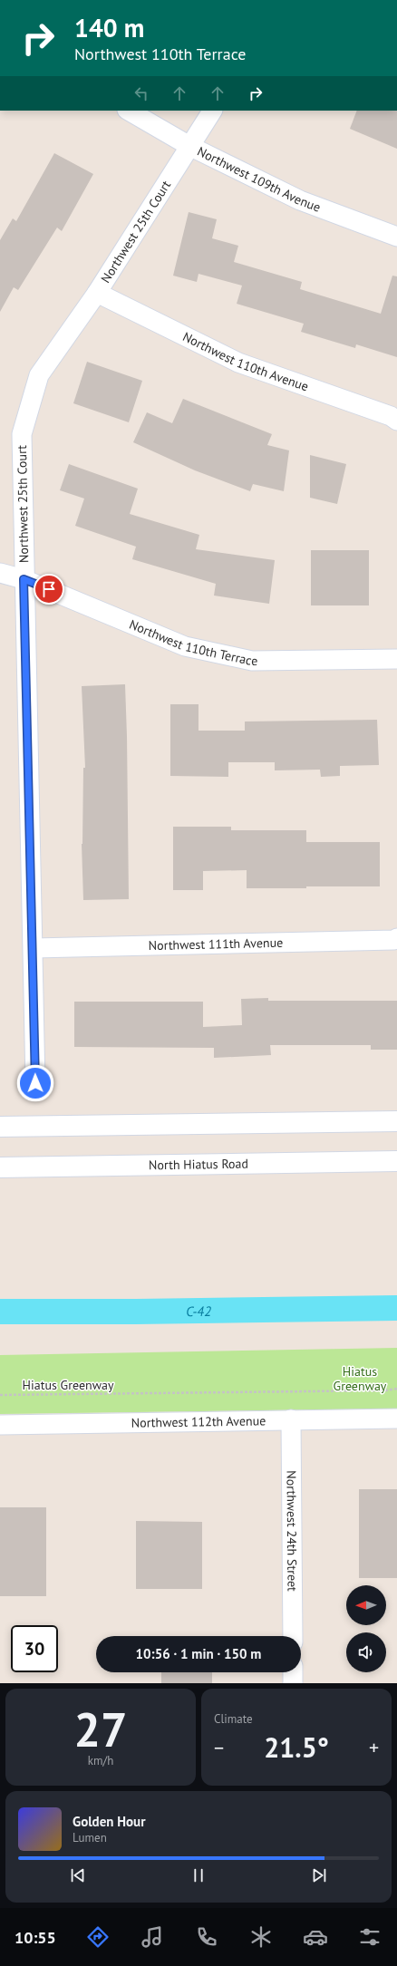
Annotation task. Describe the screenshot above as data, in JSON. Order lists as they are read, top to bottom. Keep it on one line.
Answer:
{"streets":{"main road":["North Hiatus Road"],"street":["Northwest 109th Avenue","Northwest 25th Court","Northwest 110th Avenue","Northwest 110th Terrace","Northwest 111th Avenue","Northwest 112th Avenue","Northwest 24th Street"],"path":["Hiatus Greenway"]},"crossings":[["Northwest 109th Avenue","Northwest 25th Court"],["Northwest 25th Court","Northwest 110th Avenue"],["Northwest 25th Court","Northwest 110th Terrace"],["Northwest 25th Court","Northwest 111th Avenue"],["Northwest 112th Avenue","Northwest 24th Street"]],"water":["C-42"],"parks":["Hiatus Greenway"],"north":"left","page":{"turn":["140 m","Northwest 110th Terrace"],"limit":"30","trip":"10:56 · 1 min · 150 m","tile":[["27","km/h"],"Climate"],"heat":["−","21.5°","+"],"song":["Golden Hour","Lumen"],"tabs":"10:55"}}
